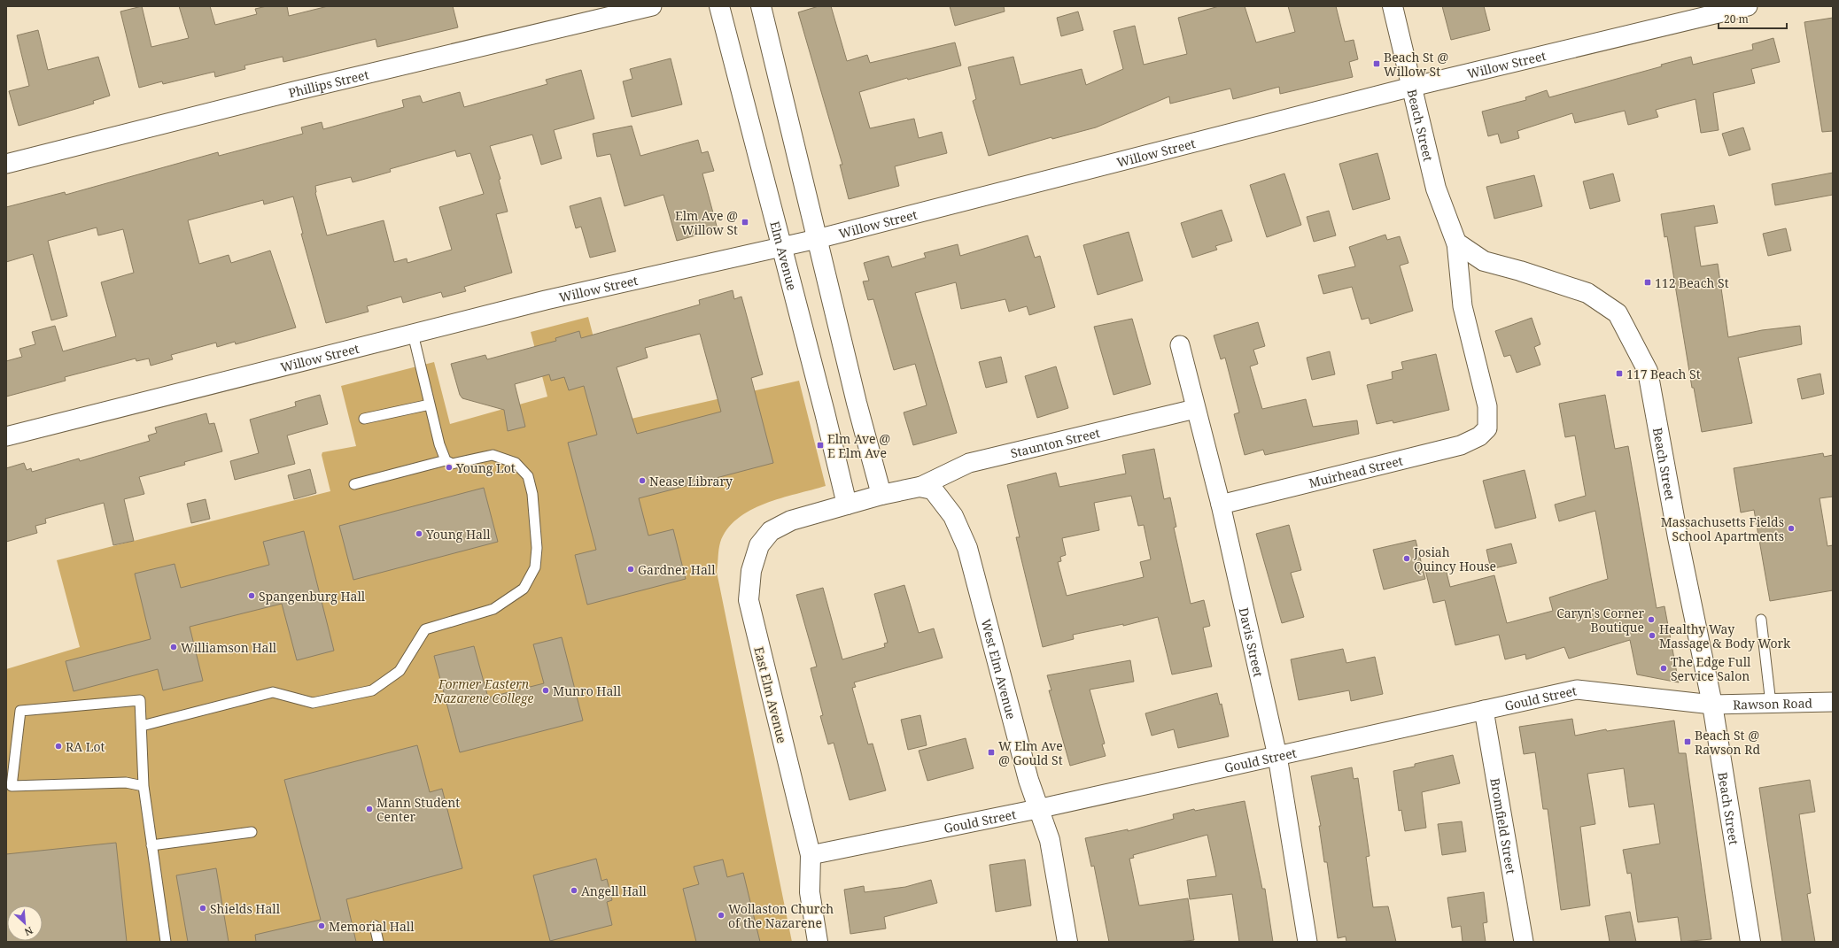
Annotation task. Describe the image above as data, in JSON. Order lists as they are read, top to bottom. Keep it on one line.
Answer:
{"streets":{"street":["Willow Street","Phillips Street","Beach Street","Elm Avenue","Staunton Street","Muirhead Street","Davis Street","West Elm Avenue","East Elm Avenue","Gould Street","Rawson Road","Bromfield Street"]},"crossings":[["Willow Street","Beach Street"],["Willow Street","Elm Avenue"],["Beach Street","Muirhead Street"],["Beach Street","Gould Street"],["Beach Street","Rawson Road"],["Elm Avenue","East Elm Avenue"],["Staunton Street","Davis Street"],["Staunton Street","West Elm Avenue"],["Muirhead Street","Davis Street"],["Davis Street","Gould Street"],["West Elm Avenue","Gould Street"],["East Elm Avenue","Gould Street"],["Gould Street","Rawson Road"],["Gould Street","Bromfield Street"]],"parks":["Former Eastern Nazarene College"],"places":{"transit":["Beach St @ Willow St","Elm Ave @ Willow St","112 Beach St","117 Beach St","Elm Ave @ E Elm Ave","Beach St @ Rawson Rd","W Elm Ave @ Gould St"],"other":["Young Lot","Nease Library","Massachusetts Fields School Apartments","Young Hall","Josiah Quincy House","Gardner Hall","Spangenburg Hall","Caryn's Corner Boutique","Healthy Way Massage & Body Work","Williamson Hall","The Edge Full Service Salon","Munro Hall","RA Lot","Mann Student Center","Angell Hall","Shields Hall","Wollaston Church of the Nazarene","Memorial Hall"]},"scale_bar":"20 m","north":"bottom right"}
